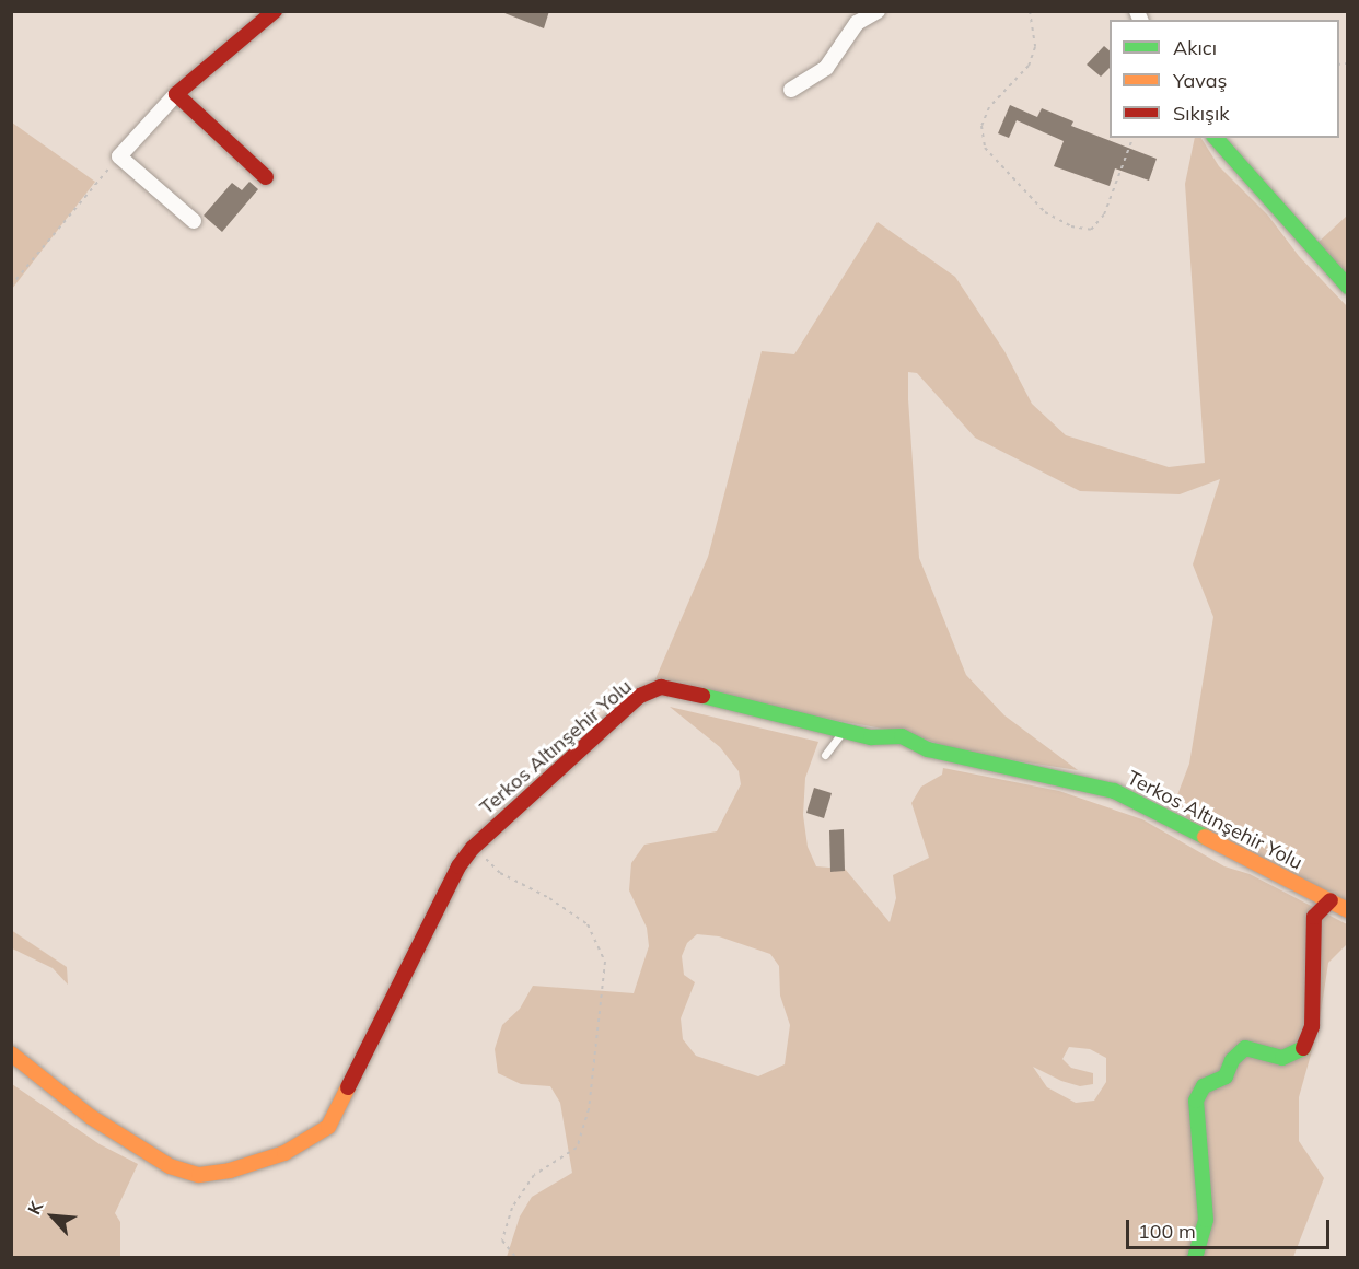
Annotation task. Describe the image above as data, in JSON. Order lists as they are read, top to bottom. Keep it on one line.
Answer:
{"streets":{"street":["Terkos Altınşehir Yolu"]},"legend":["Akıcı","Yavaş","Sıkışık"],"scale_bar":"100 m","north":"top left"}
